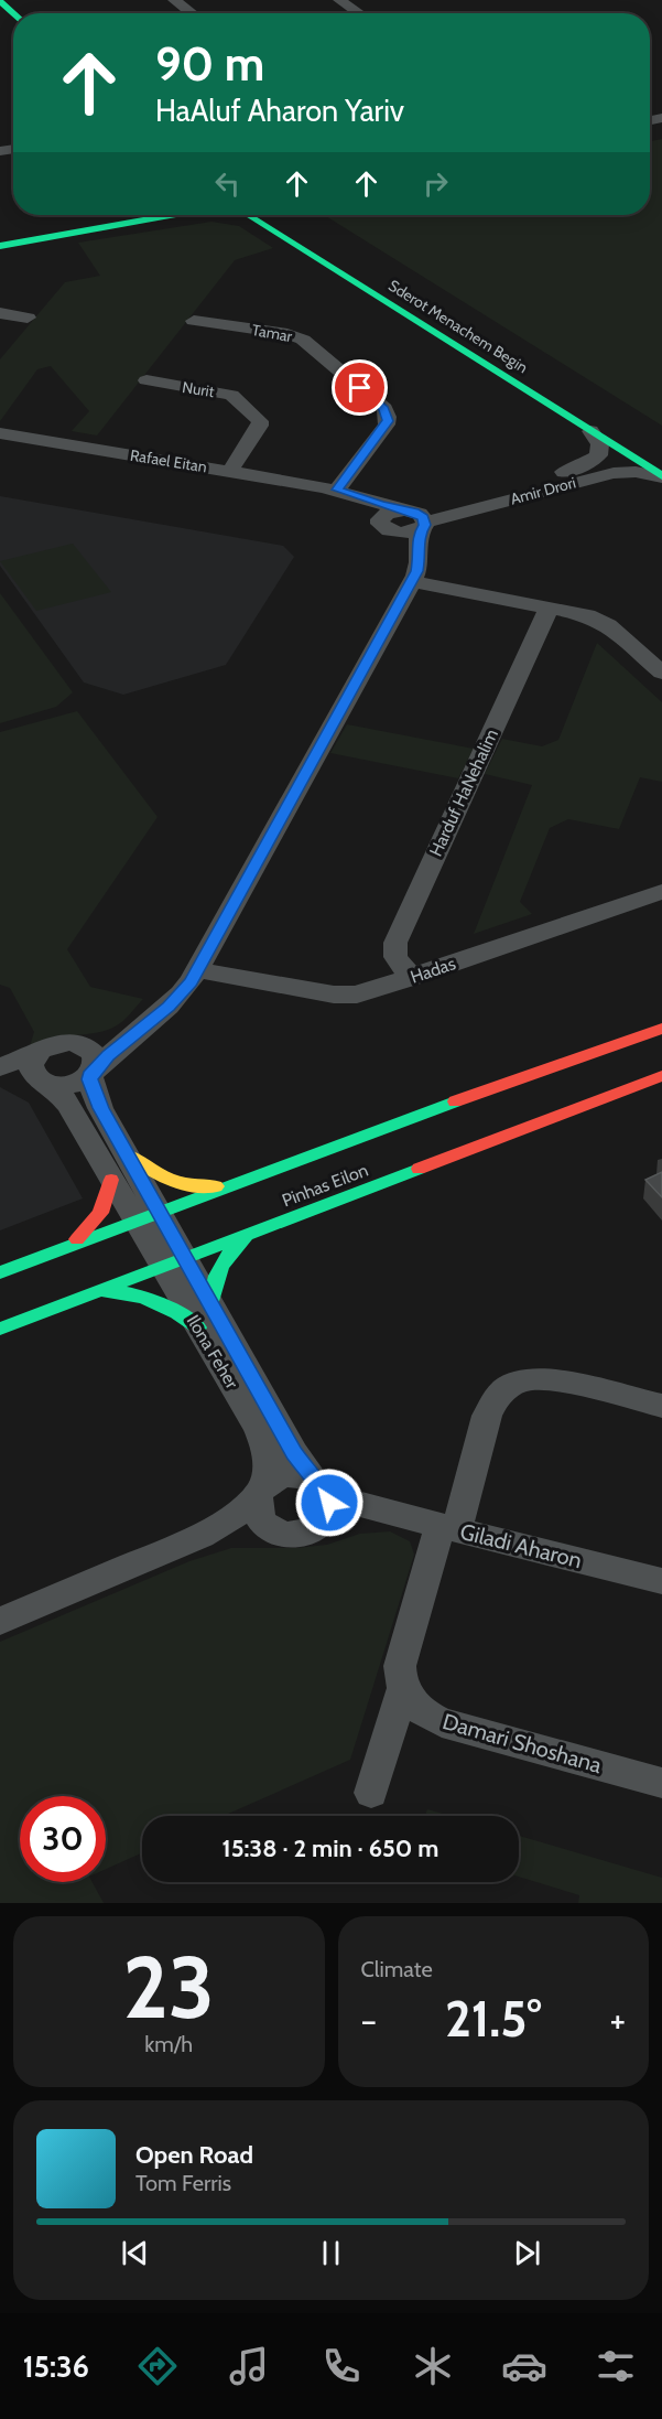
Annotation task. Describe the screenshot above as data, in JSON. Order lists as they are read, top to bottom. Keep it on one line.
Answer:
{"streets":{"street":["Sderot Menachem Begin","Tamar","Nurit","Rafael Eitan","Amir Drori","Harduf HaNehalim","Hadas","Pinhas Eilon","Ilona Feher","Giladi Aharon","Damari Shoshana"]},"crossings":[["Sderot Menachem Begin","Amir Drori"],["Tamar","Rafael Eitan"],["Nurit","Rafael Eitan"],["Rafael Eitan","Amir Drori"],["Harduf HaNehalim","Hadas"],["Pinhas Eilon","Ilona Feher"],["Ilona Feher","Giladi Aharon"]],"page":{"turn":["90 m","HaAluf Aharon Yariv"],"limit":"30","trip":"15:38 · 2 min · 650 m","tile":[["23","km/h"],"Climate"],"heat":["−","21.5°","+"],"song":["Open Road","Tom Ferris"],"tabs":"15:36"}}
